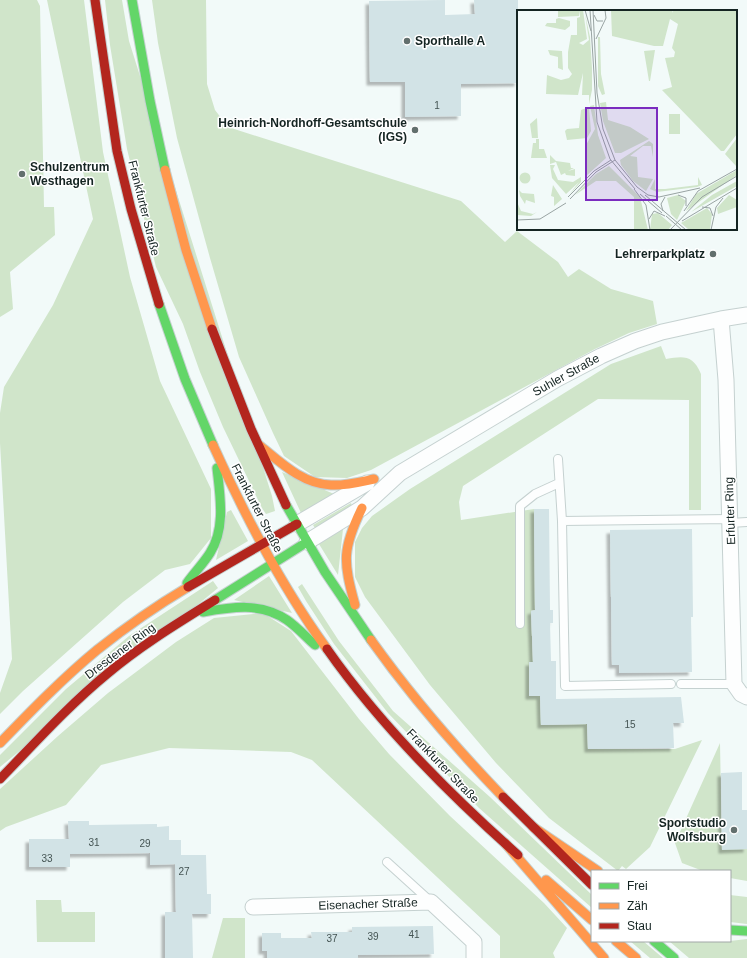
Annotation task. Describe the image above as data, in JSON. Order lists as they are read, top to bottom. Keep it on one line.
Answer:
{"streets":{"main road":["Frankfurter Straße","Dresdener Ring"],"street":["Suhler Straße","Erfurter Ring","Eisenacher Straße"]},"crossings":[["Frankfurter Straße","Suhler Straße"],["Frankfurter Straße","Dresdener Ring"],["Suhler Straße","Erfurter Ring"],["Suhler Straße","Dresdener Ring"]],"places":["Sporthalle A","Heinrich-Nordhoff-Gesamtschule (IGS)","Schulzentrum Westhagen","Lehrerparkplatz","Sportstudio Wolfsburg"],"house_numbers":["1","15","31","29","33","27","41","39","37"],"legend":["Frei","Zäh","Stau"]}
